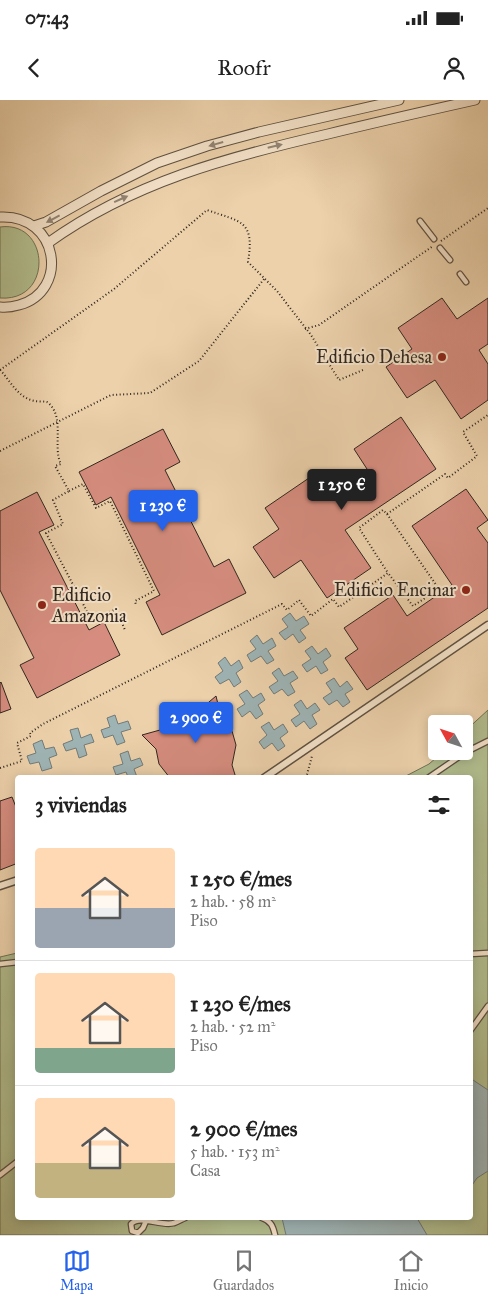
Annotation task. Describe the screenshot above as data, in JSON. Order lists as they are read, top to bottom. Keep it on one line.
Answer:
{"places":["Edificio Dehesa","Edificio Encinar","Edificio Amazonia"],"north":"top left","page":{"status":"07:43","header":"Roofr","price":["1 250 €","1 230 €","2 900 €"],"heading":"3 viviendas","list":[{"name":"1 250 €/mes","note":"2 hab. · 58 m² · Piso"},{"name":"1 230 €/mes","note":"2 hab. · 52 m² · Piso"},{"name":"2 900 €/mes","note":"5 hab. · 153 m² · Casa"}],"tabs":["Mapa","Guardados","Inicio"]}}
